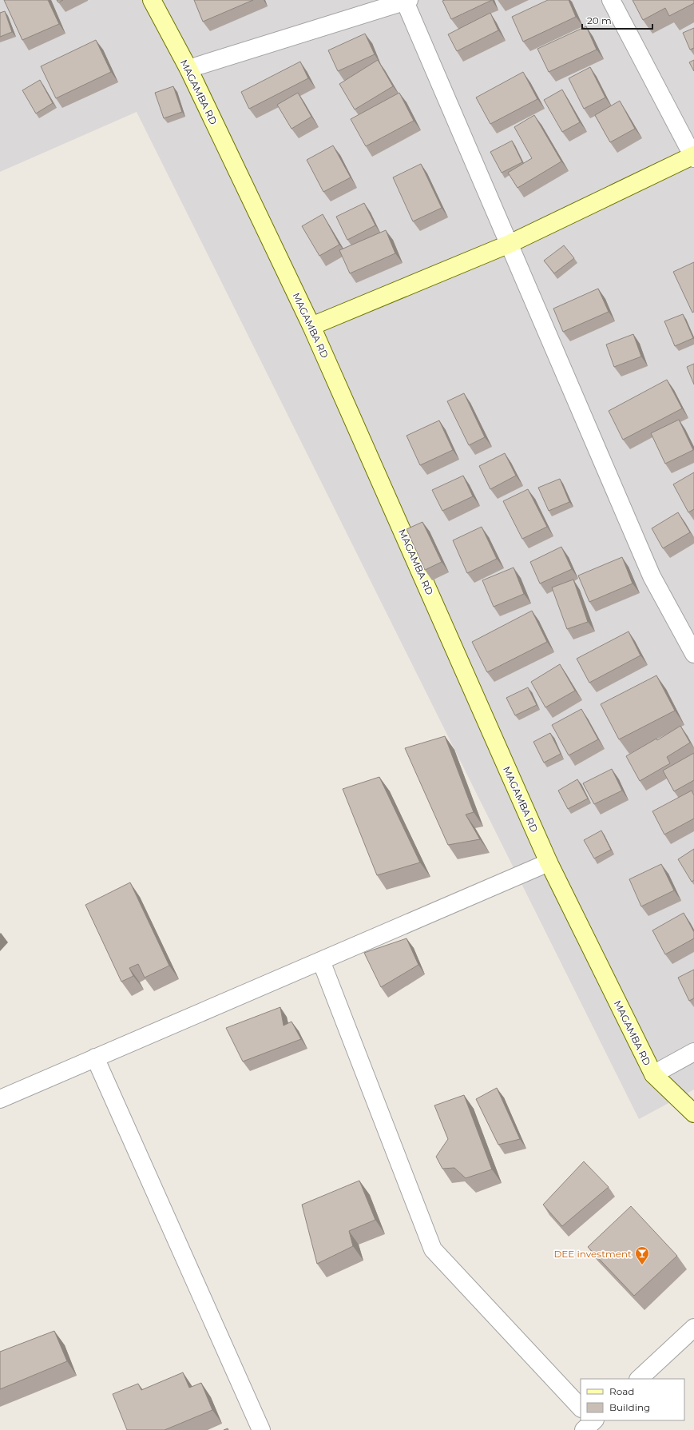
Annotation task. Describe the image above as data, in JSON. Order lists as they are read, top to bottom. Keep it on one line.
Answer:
{"streets":{"street":["MAGAMBA RD"]},"places":{"bar":["DEE investment"]},"legend":["Road","Building"],"scale_bar":"20 m"}
